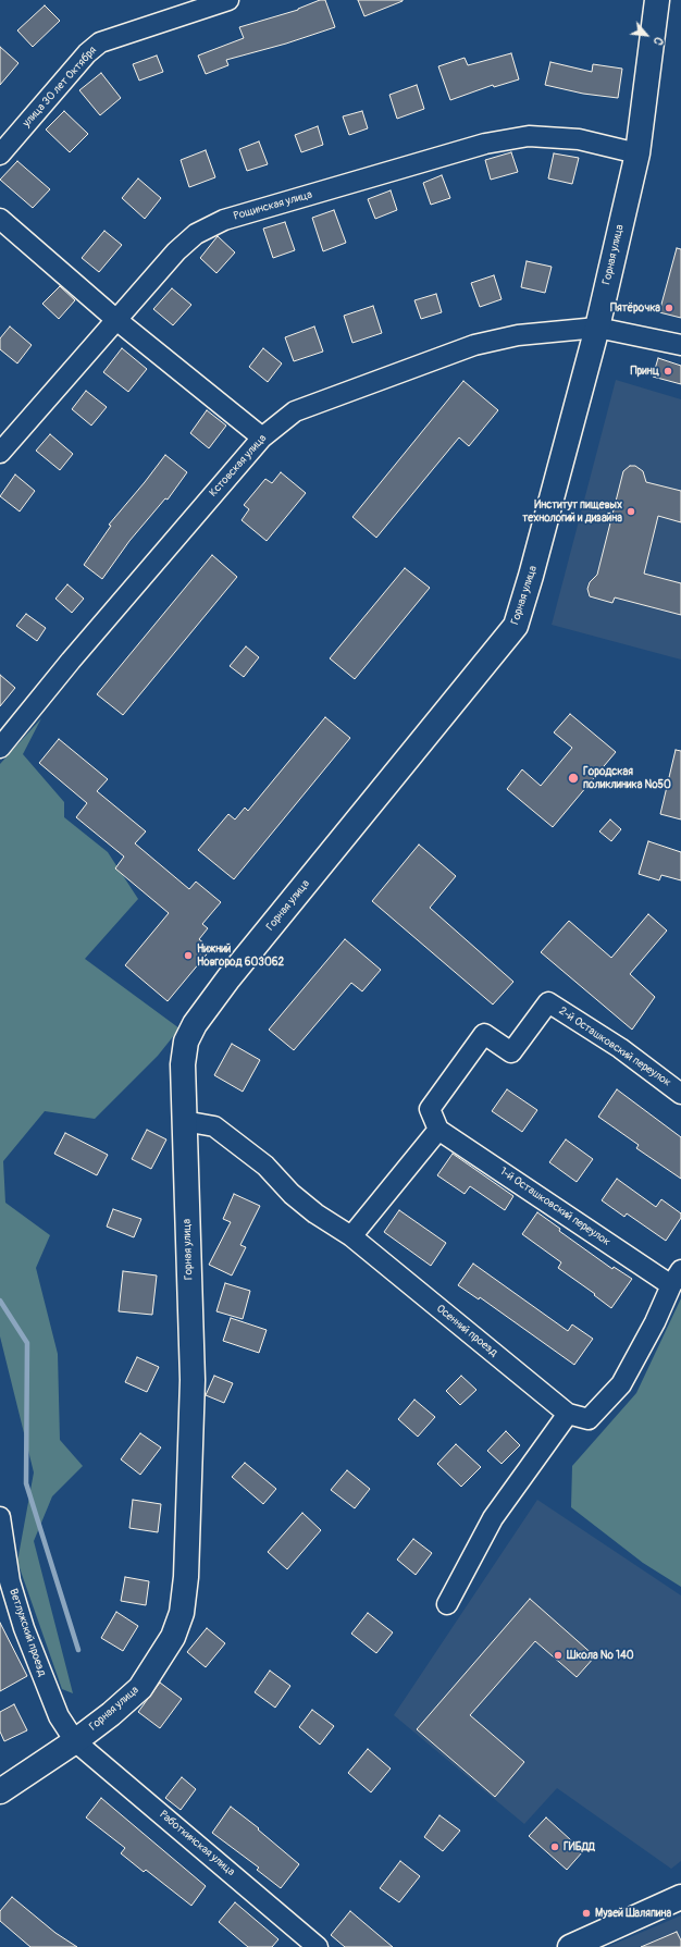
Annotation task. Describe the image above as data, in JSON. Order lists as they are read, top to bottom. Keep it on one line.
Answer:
{"streets":{"main road":["Горная улица"],"street":["улица 30 лет Октября","Рощинская улица","Кстовская улица","2-й Осташковский переулок","1-й Осташковский переулок","Осенний проезд","Ветлужский проезд","Работкинская улица"]},"crossings":[["Рощинская улица","Горная улица"],["Горная улица","Кстовская улица"],["Горная улица","Осенний проезд"],["Горная улица","Ветлужский проезд"],["Горная улица","Работкинская улица"],["2-й Осташковский переулок","1-й Осташковский переулок"],["Ветлужский проезд","Работкинская улица"]],"places":["Пятёрочка","Принц","Институт пищевых технологий и дизайна","Городская поликлиника №50","Нижний Новгород 603062","Школа № 140","ГИБДД","Музей Шаляпина"],"north":"bottom right"}
